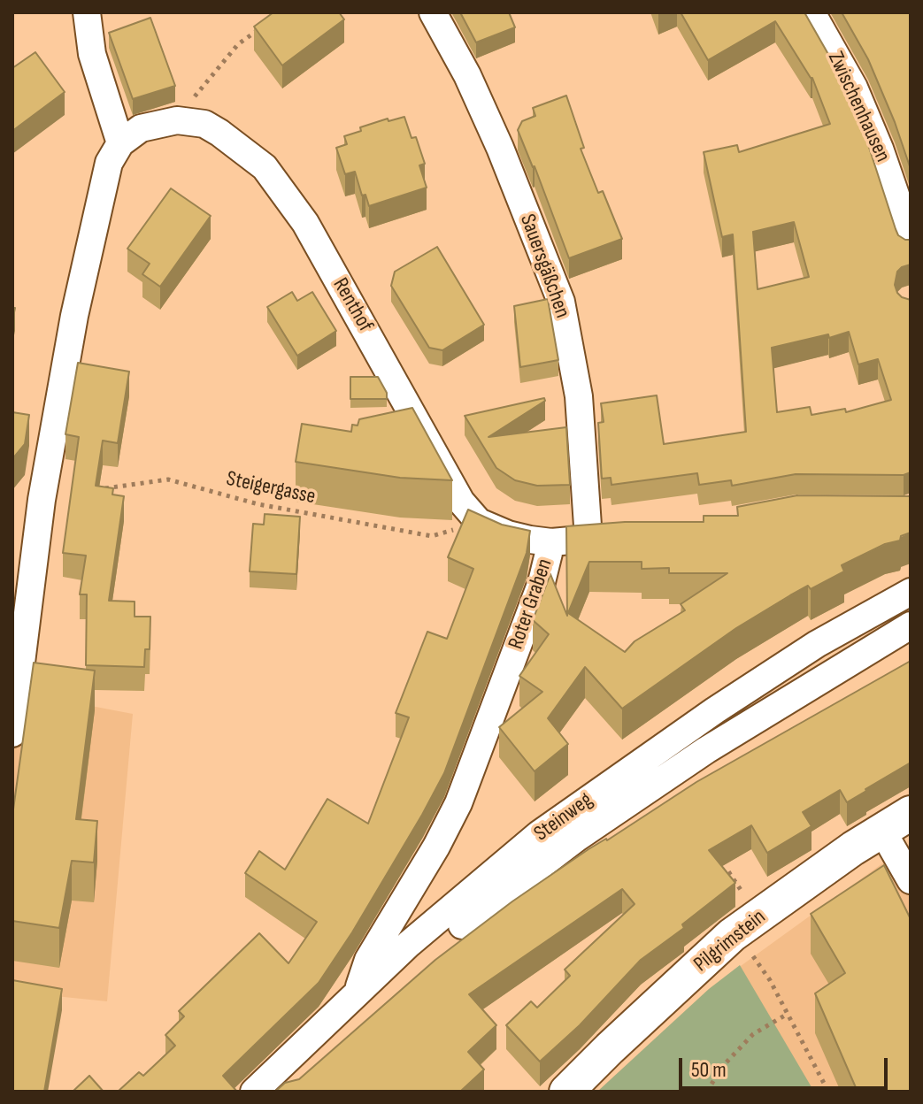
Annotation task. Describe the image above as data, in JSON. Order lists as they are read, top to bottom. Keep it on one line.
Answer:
{"streets":{"main road":["Pilgrimstein"],"street":["Zwischenhausen","Sauersgäßchen","Renthof","Roter Graben","Steinweg"],"path":["Steigergasse"]},"crossings":[["Sauersgäßchen","Roter Graben"],["Renthof","Roter Graben"],["Roter Graben","Steinweg"]],"scale_bar":"50 m"}
